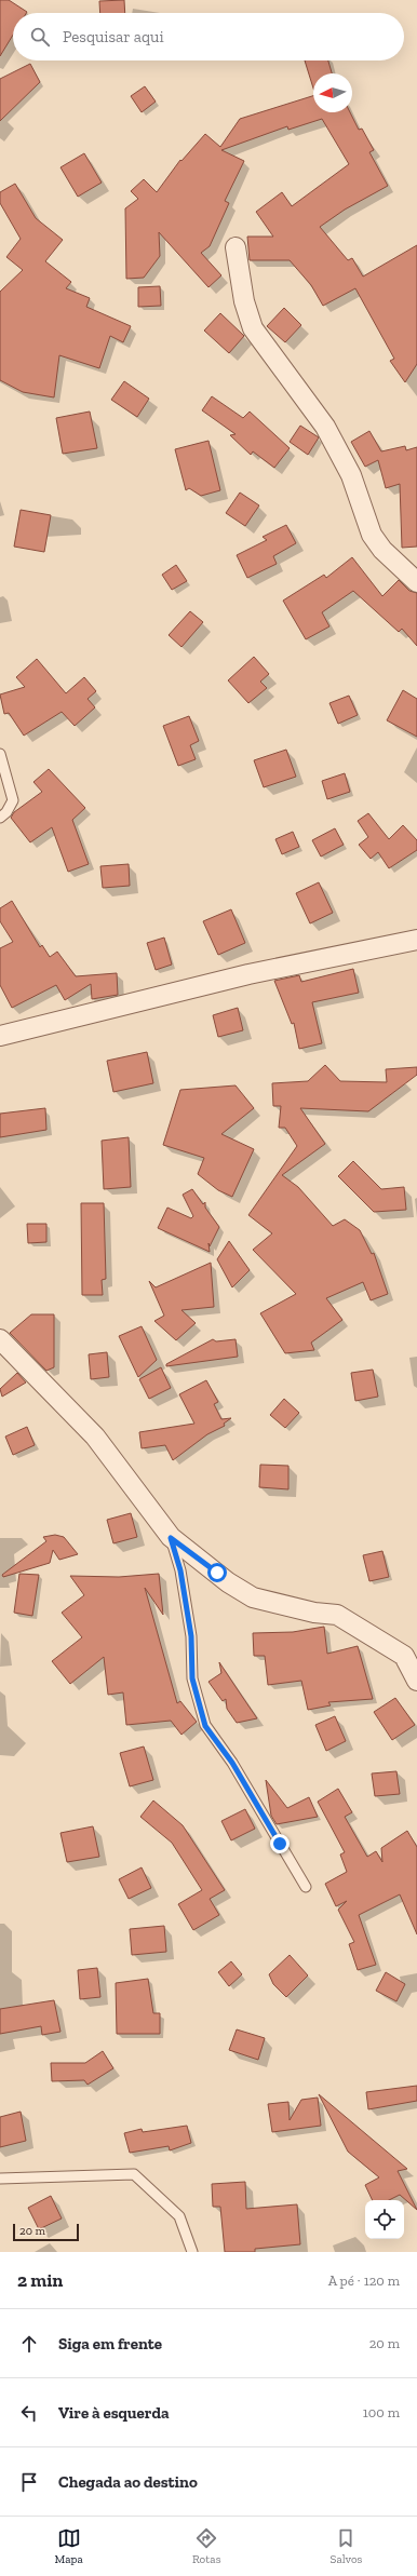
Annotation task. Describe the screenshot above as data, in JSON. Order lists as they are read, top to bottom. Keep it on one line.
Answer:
{"scale_bar":"20 m","north":"left","page":{"search":"Pesquisar aqui","scale":"20 m","heading":["2 min","A pé · 120 m"],"list":[["Siga em frente","20 m"],["Vire à esquerda","100 m"],"Chegada ao destino"],"nav":["Mapa","Rotas","Salvos"]}}
